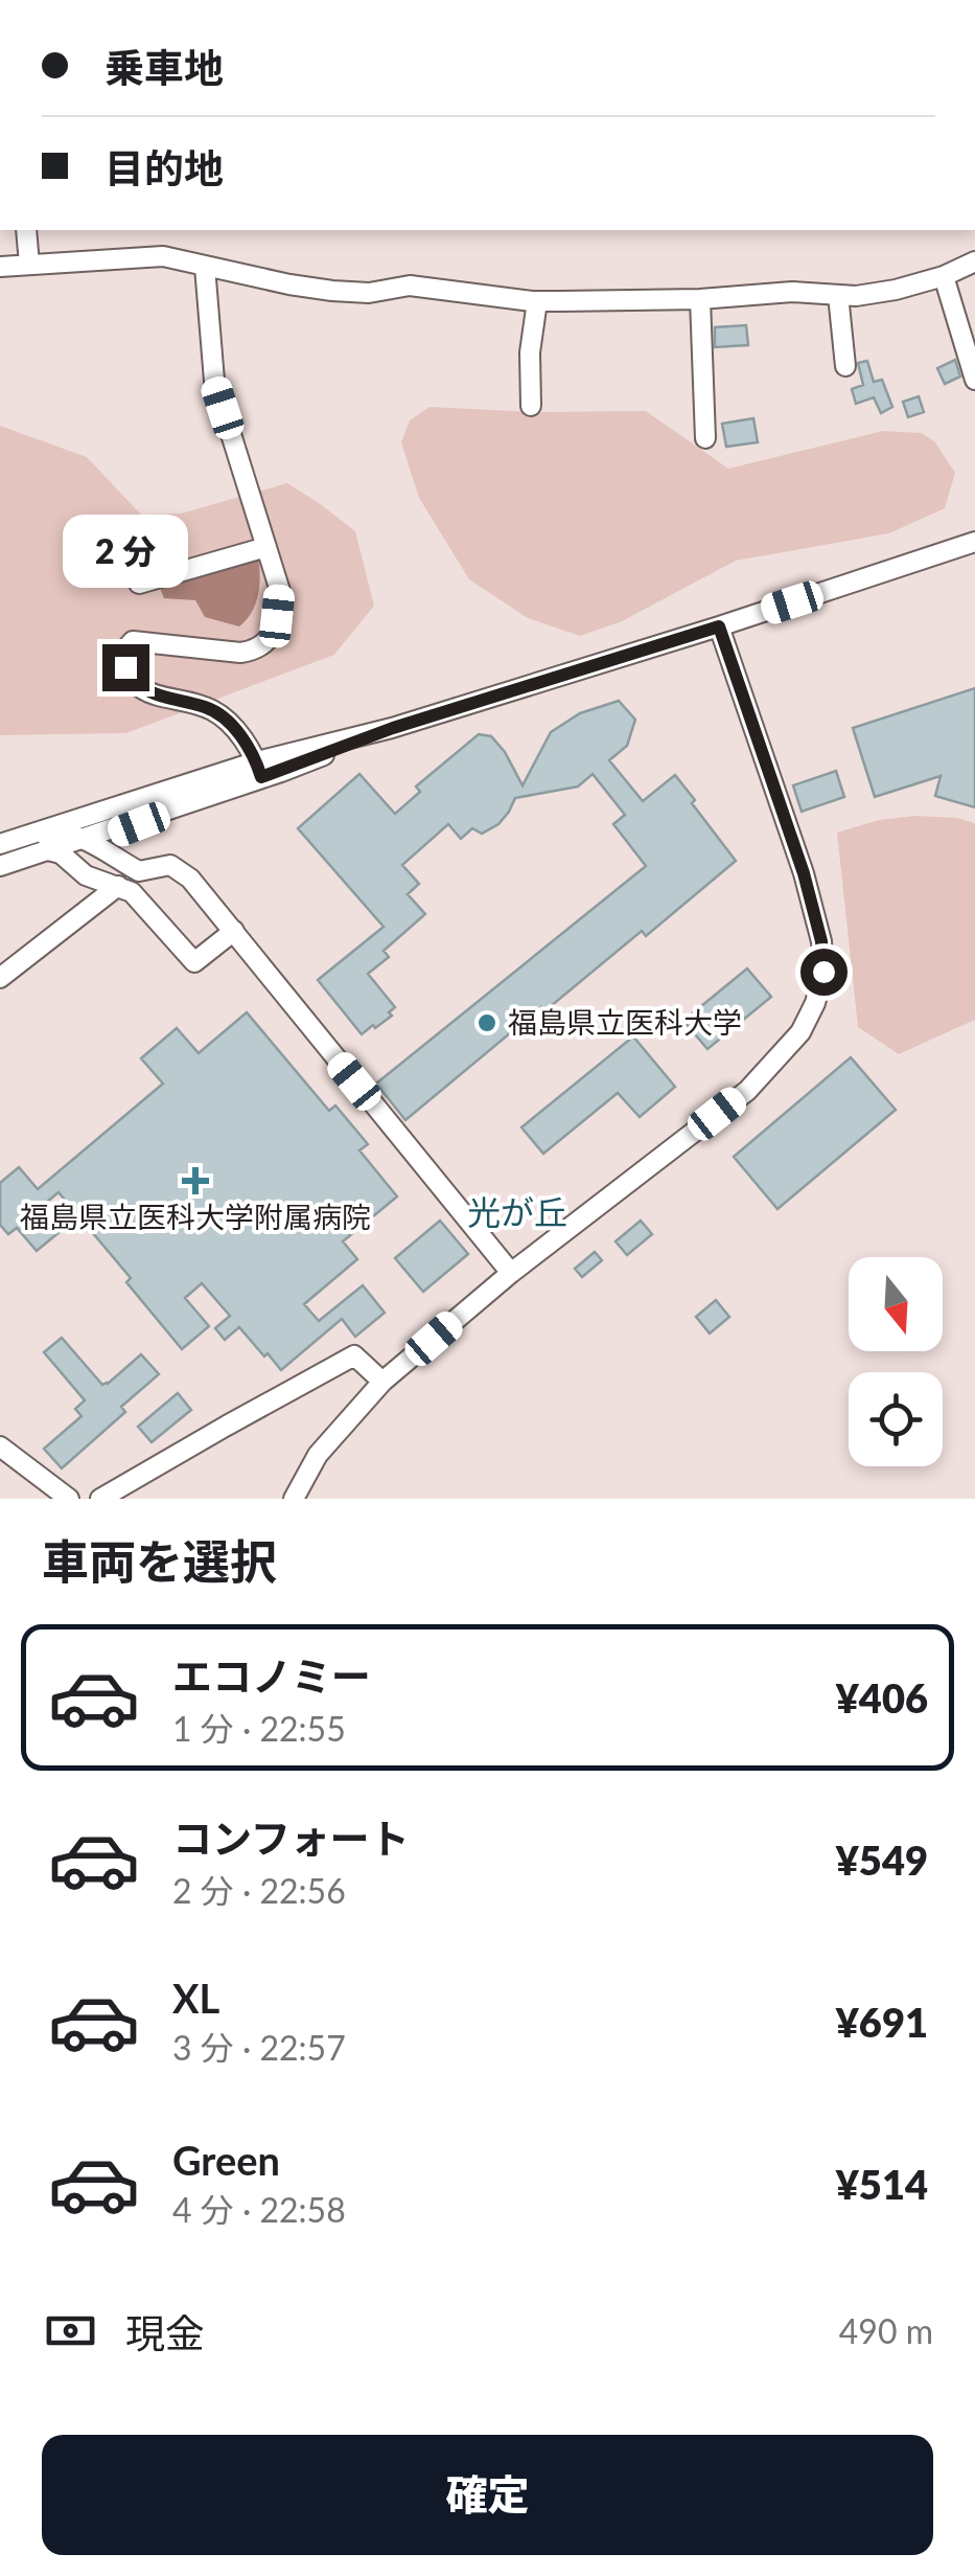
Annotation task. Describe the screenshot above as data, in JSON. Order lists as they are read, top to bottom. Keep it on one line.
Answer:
{"districts":["光が丘"],"places":{"other":["福島県立医科大学"],"health":["福島県立医科大学附属病院"]},"north":"bottom","page":{"banner":["乗車地","目的地"],"bubble":"2 分","heading":"車両を選択","list":[{"name":"エコノミー","note":"1 分 · 22:55","value":"¥406"},{"name":"コンフォート","note":"2 分 · 22:56","value":"¥549"},{"name":"XL","note":"3 分 · 22:57","value":"¥691"},{"name":"Green","note":"4 分 · 22:58","value":"¥514"}],"pay":["現金","490 m"],"buttons":"確定"}}
